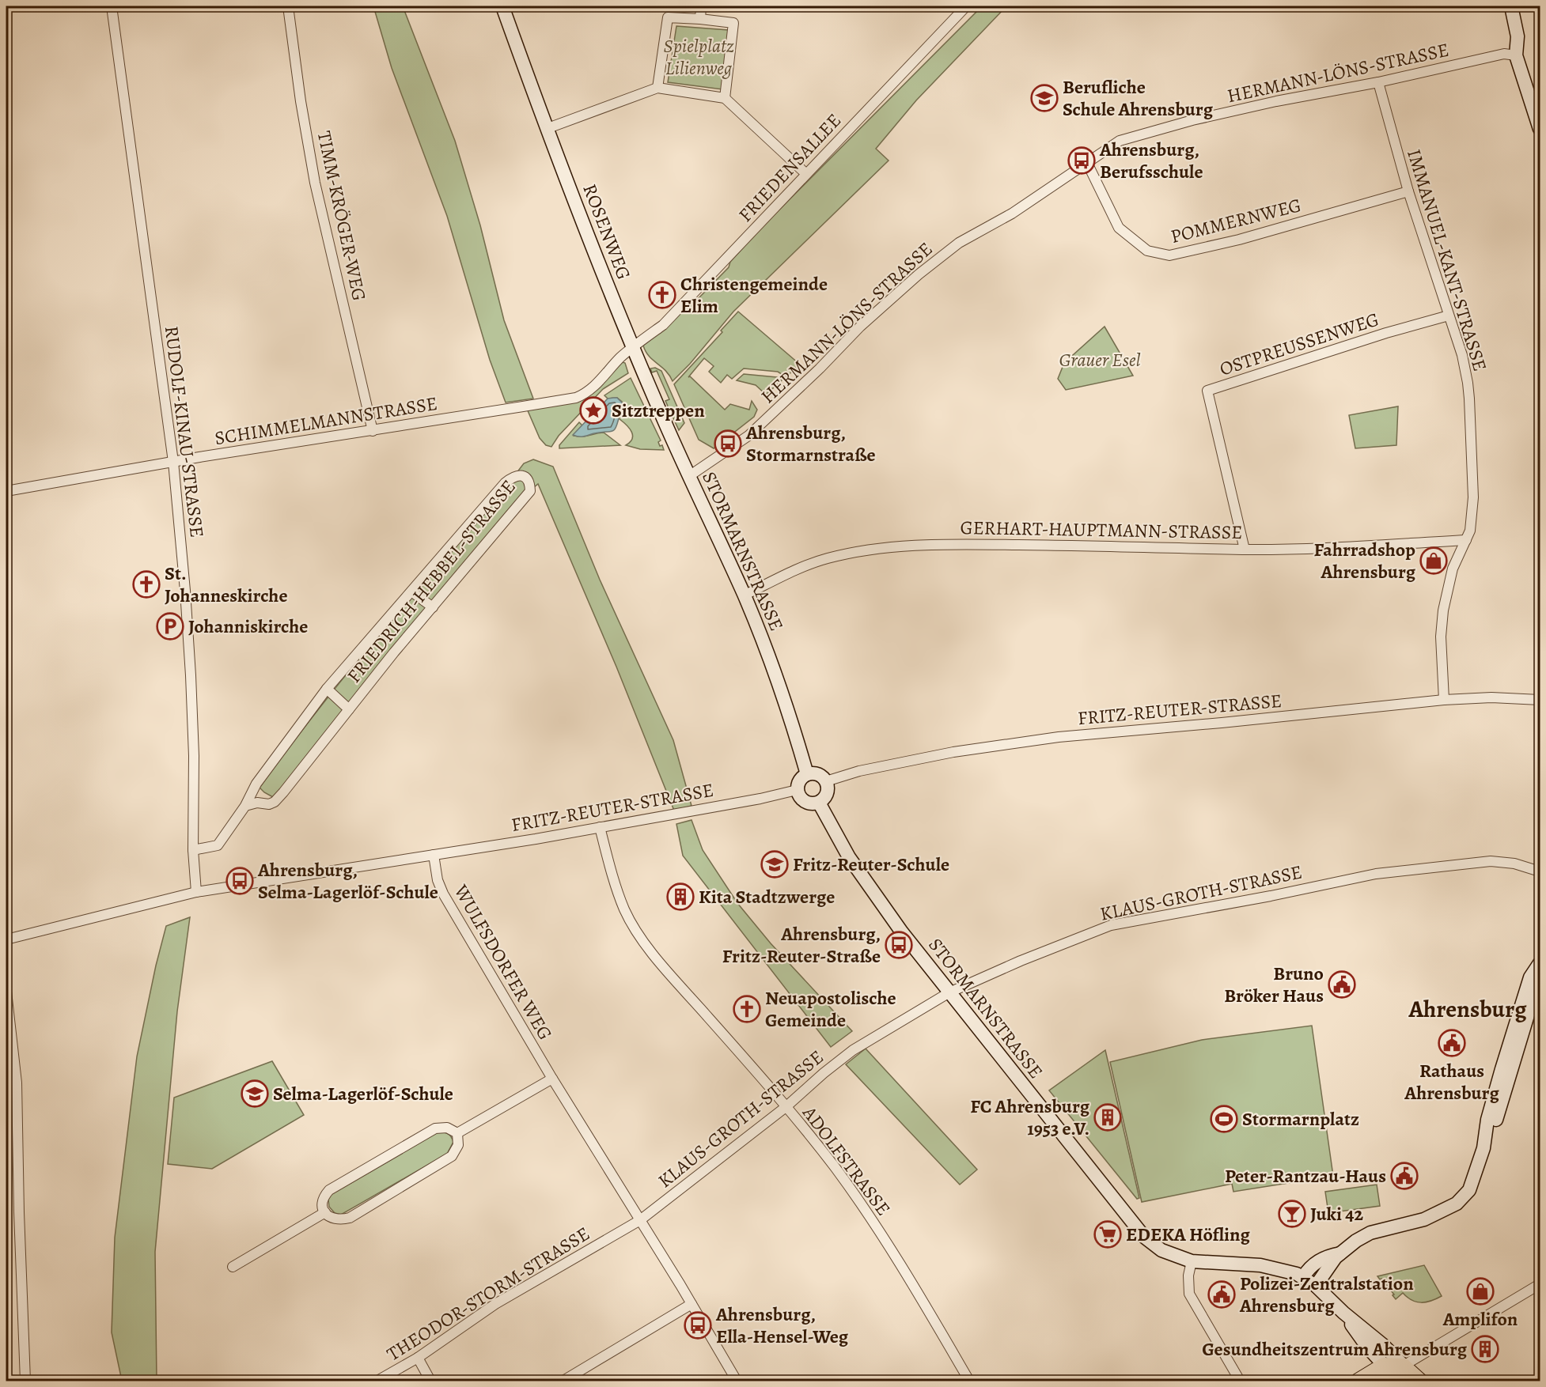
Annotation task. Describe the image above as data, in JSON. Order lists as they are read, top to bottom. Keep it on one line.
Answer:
{"streets":{"street":["HERMANN-LÖNS-STRASSE","FRIEDENSALLEE","TIMM-KRÖGER-WEG","POMMERNWEG","ROSENWEG","IMMANUEL-KANT-STRASSE","OSTPREUSSENWEG","SCHIMMELMANNSTRASSE","RUDOLF-KINAU-STRASSE","GERHART-HAUPTMANN-STRASSE","STORMARNSTRASSE","FRIEDRICH-HEBBEL-STRASSE","FRITZ-REUTER-STRASSE","KLAUS-GROTH-STRASSE","WULFSDORFER WEG","ADOLFSTRASSE","THEODOR-STORM-STRASSE"]},"crossings":[["HERMANN-LÖNS-STRASSE","POMMERNWEG"],["HERMANN-LÖNS-STRASSE","IMMANUEL-KANT-STRASSE"],["HERMANN-LÖNS-STRASSE","STORMARNSTRASSE"],["FRIEDENSALLEE","ROSENWEG"],["FRIEDENSALLEE","SCHIMMELMANNSTRASSE"],["FRIEDENSALLEE","STORMARNSTRASSE"],["TIMM-KRÖGER-WEG","SCHIMMELMANNSTRASSE"],["POMMERNWEG","IMMANUEL-KANT-STRASSE"],["ROSENWEG","SCHIMMELMANNSTRASSE"],["ROSENWEG","STORMARNSTRASSE"],["IMMANUEL-KANT-STRASSE","OSTPREUSSENWEG"],["IMMANUEL-KANT-STRASSE","GERHART-HAUPTMANN-STRASSE"],["IMMANUEL-KANT-STRASSE","FRITZ-REUTER-STRASSE"],["OSTPREUSSENWEG","GERHART-HAUPTMANN-STRASSE"],["SCHIMMELMANNSTRASSE","RUDOLF-KINAU-STRASSE"],["SCHIMMELMANNSTRASSE","STORMARNSTRASSE"],["RUDOLF-KINAU-STRASSE","FRIEDRICH-HEBBEL-STRASSE"],["GERHART-HAUPTMANN-STRASSE","STORMARNSTRASSE"],["STORMARNSTRASSE","FRITZ-REUTER-STRASSE"],["STORMARNSTRASSE","KLAUS-GROTH-STRASSE"],["FRITZ-REUTER-STRASSE","WULFSDORFER WEG"],["FRITZ-REUTER-STRASSE","ADOLFSTRASSE"],["KLAUS-GROTH-STRASSE","WULFSDORFER WEG"],["KLAUS-GROTH-STRASSE","ADOLFSTRASSE"],["KLAUS-GROTH-STRASSE","THEODOR-STORM-STRASSE"],["WULFSDORFER WEG","THEODOR-STORM-STRASSE"]],"districts":["Ahrensburg"],"parks":["Spielplatz Lilienweg","Grauer Esel"],"places":{"school or university":["Berufliche Schule Ahrensburg","Fritz-Reuter-Schule","Selma-Lagerlöf-Schule"],"bus stop":["Ahrensburg, Berufsschule","Ahrensburg, Stormarnstraße","Ahrensburg, Selma-Lagerlöf-Schule","Ahrensburg, Fritz-Reuter-Straße","Ahrensburg, Ella-Hensel-Weg"],"church":["Christengemeinde Elim","St. Johanneskirche","Neuapostolische Gemeinde"],"place":["Sitztreppen"],"shop":["Fahrradshop Ahrensburg","Amplifon"],"parking":["Johanniskirche"],"building":["Kita Stadtzwerge","FC Ahrensburg 1953 e.V.","Gesundheitszentrum Ahrensburg"],"public building":["Bruno Bröker Haus","Rathaus Ahrensburg","Peter-Rantzau-Haus","Polizei-Zentralstation Ahrensburg"],"sports":["Stormarnplatz"],"bar":["Juki 42"],"supermarket":["EDEKA Höfling"]}}
